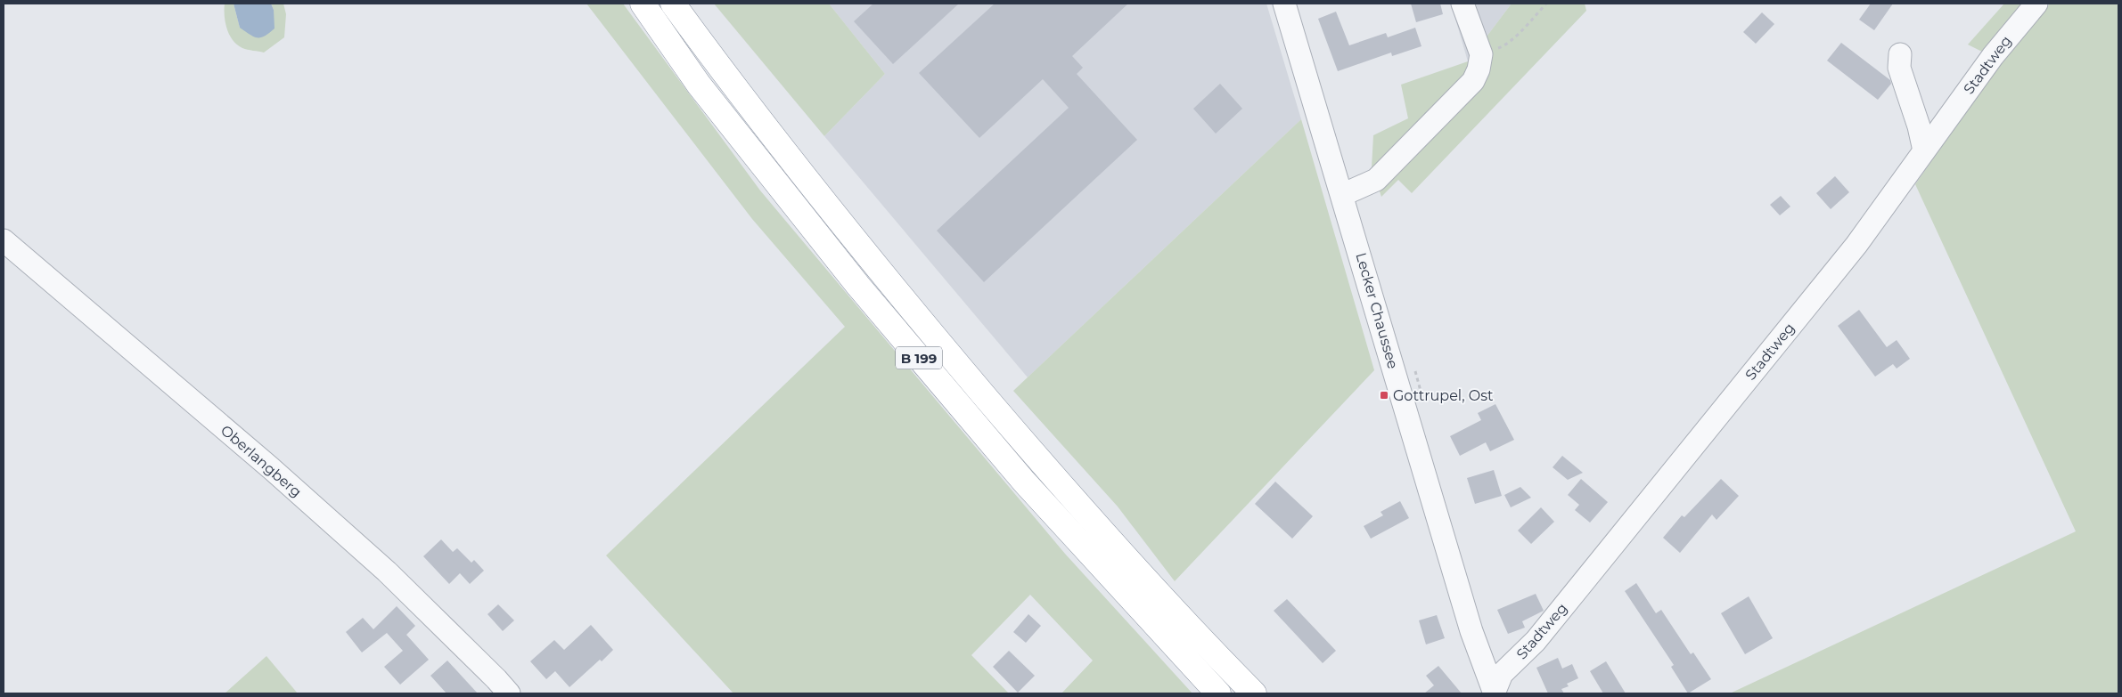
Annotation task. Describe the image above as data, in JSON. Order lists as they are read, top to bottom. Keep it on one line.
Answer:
{"streets":{"highway":["B 199"],"street":["Stadtweg","Lecker Chaussee","Oberlangberg"]},"crossings":[["Stadtweg","Lecker Chaussee"]],"places":{"transit":["Gottrupel, Ost"]}}
